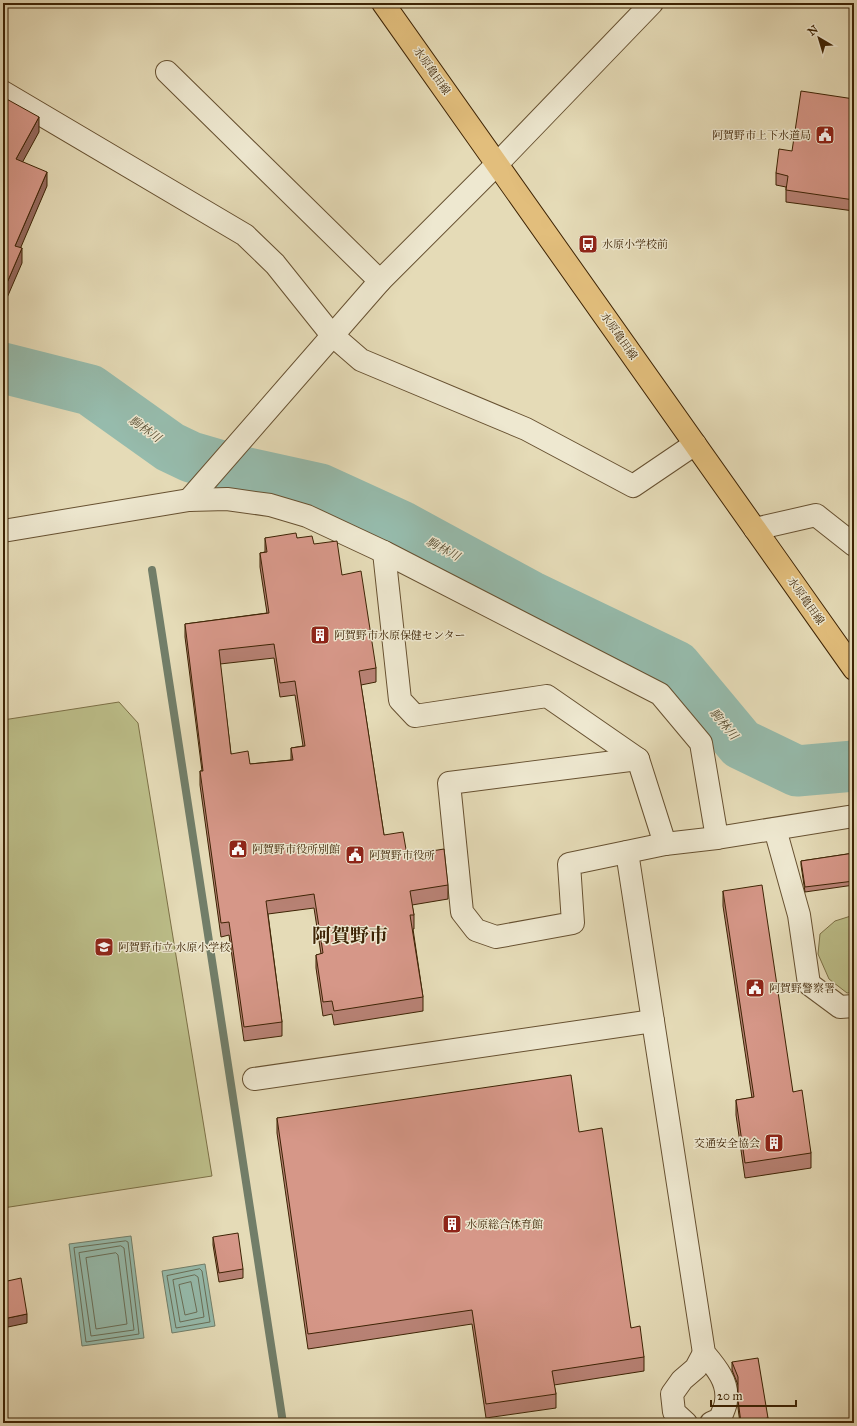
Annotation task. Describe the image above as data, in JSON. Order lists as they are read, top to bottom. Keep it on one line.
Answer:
{"streets":{"main road":["水原亀田線"]},"districts":["阿賀野市"],"water":["駒林川"],"places":{"public building":["阿賀野市上下水道局","阿賀野市役所別館","阿賀野市役所","阿賀野警察署"],"bus stop":["水原小学校前"],"building":["阿賀野市水原保健センター","交通安全協会","水原総合体育館"],"school or university":["阿賀野市立 水原小学校"]},"scale_bar":"20 m","north":"top left"}
